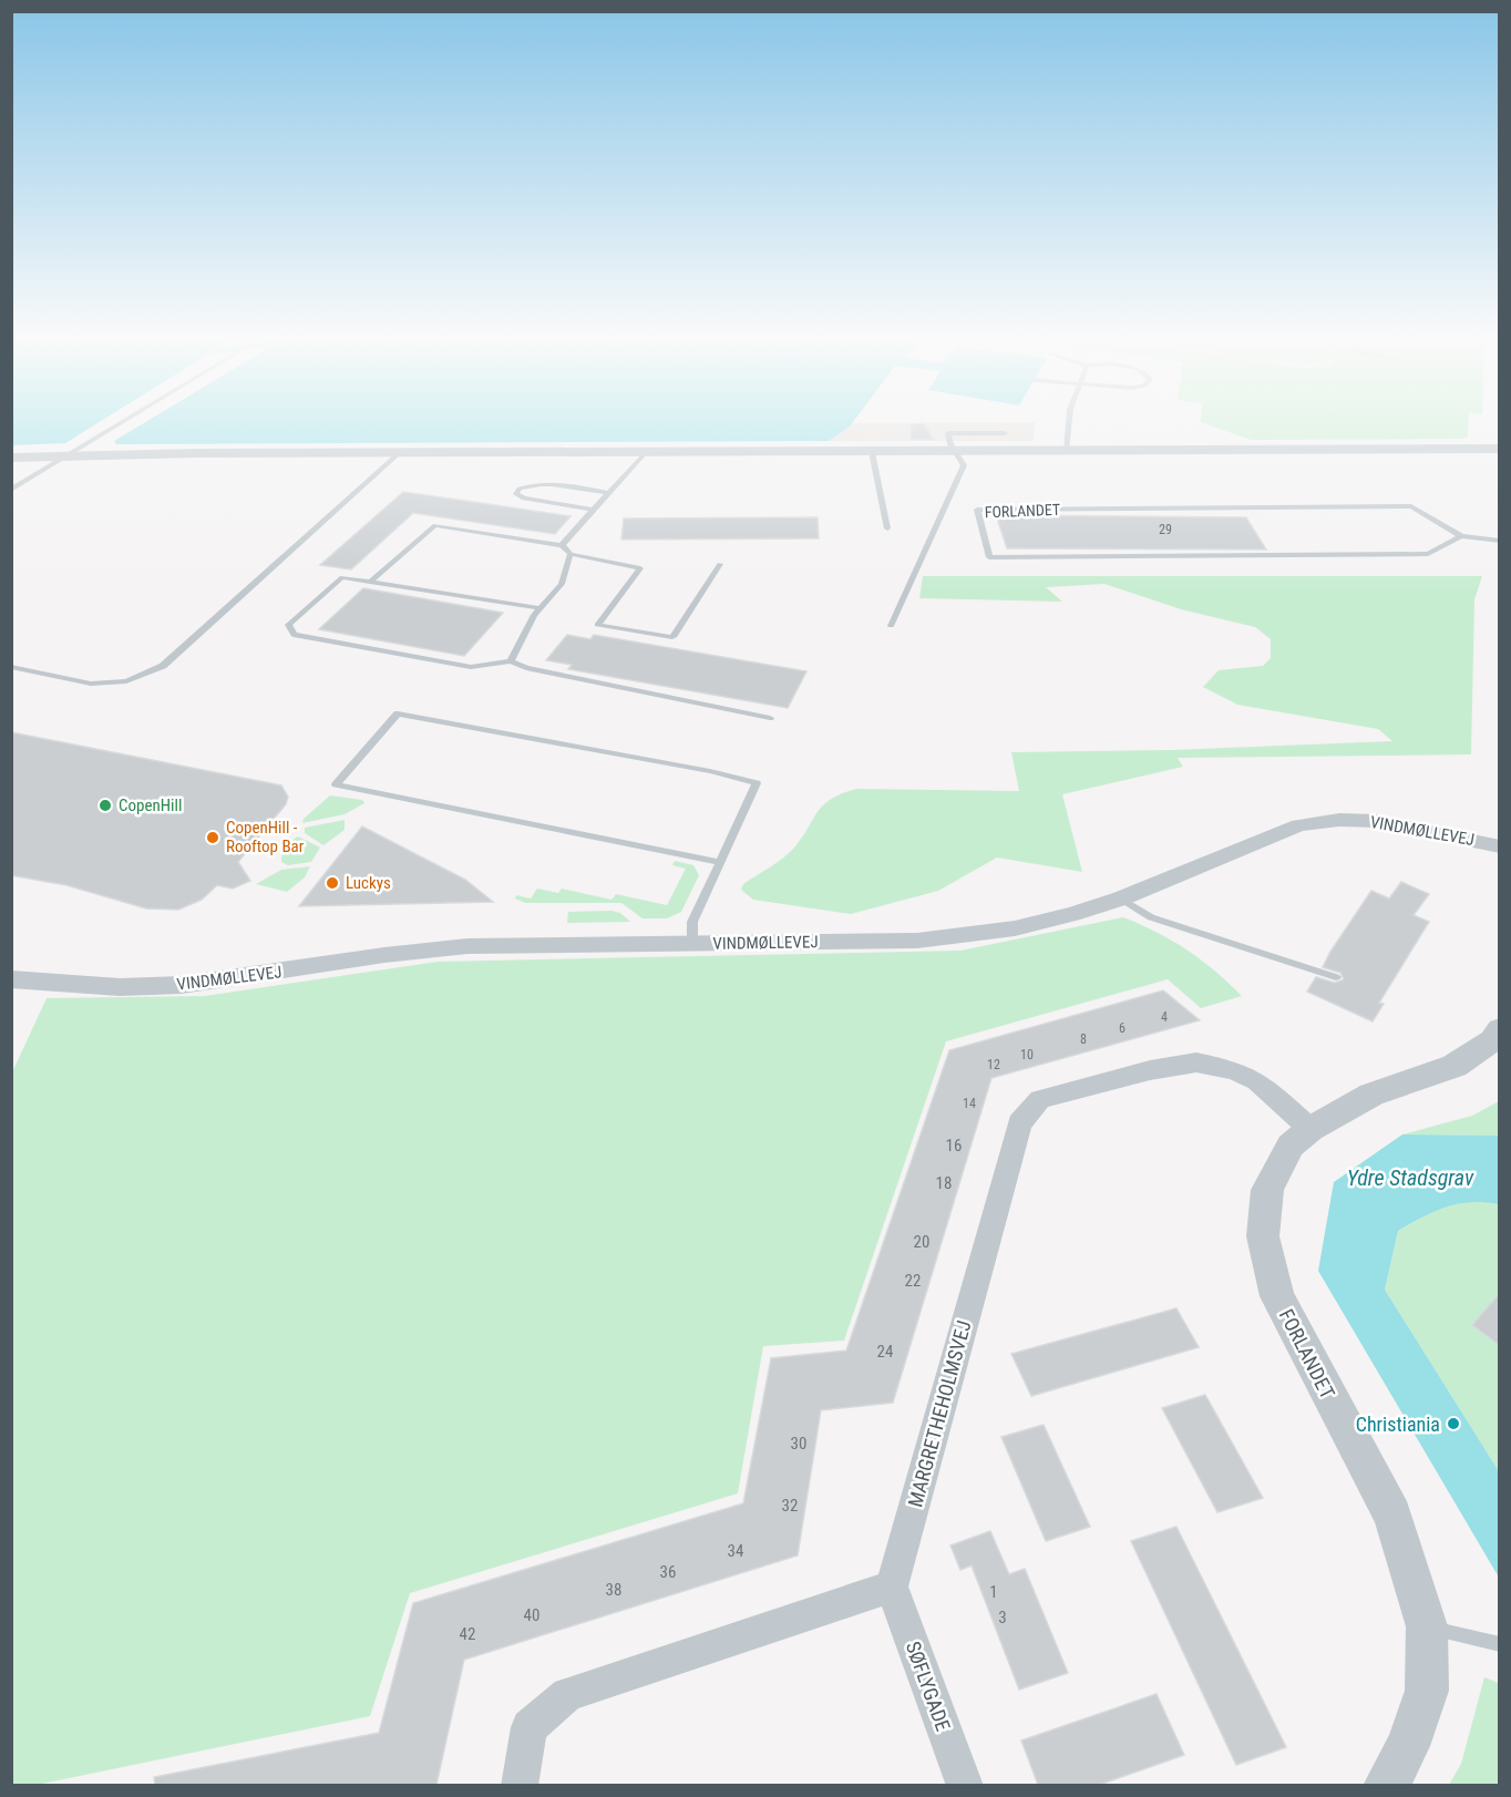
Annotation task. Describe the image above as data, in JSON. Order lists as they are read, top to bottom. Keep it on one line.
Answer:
{"streets":{"street":["FORLANDET","VINDMØLLEVEJ","MARGRETHEHOLMSVEJ","SØFLYGADE"]},"crossings":[["FORLANDET","MARGRETHEHOLMSVEJ"],["MARGRETHEHOLMSVEJ","SØFLYGADE"]],"water":["Ydre Stadsgrav"],"places":["CopenHill","CopenHill - Rooftop Bar","Luckys","Christiania"],"house_numbers":["29","4","6","8","10","12","14","16","18","20","22","24","30","32","34","36","38","1","40","3","42"]}
